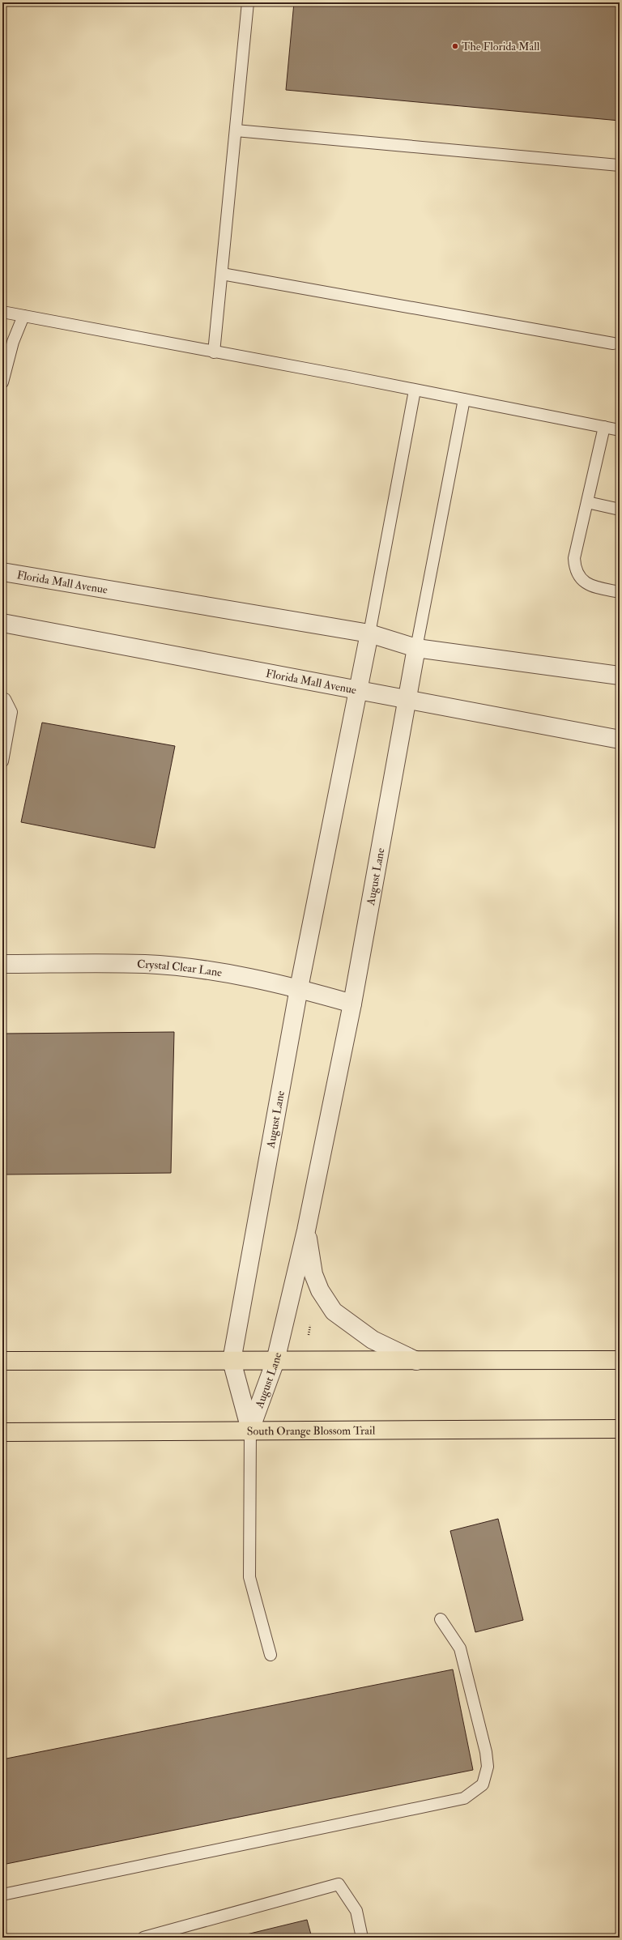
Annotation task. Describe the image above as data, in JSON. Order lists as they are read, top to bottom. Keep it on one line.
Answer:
{"streets":{"main road":["South Orange Blossom Trail"],"street":["Florida Mall Avenue","August Lane","Crystal Clear Lane"]},"crossings":[["Florida Mall Avenue","August Lane"],["August Lane","Crystal Clear Lane"],["August Lane","South Orange Blossom Trail"]],"places":["The Florida Mall"]}
